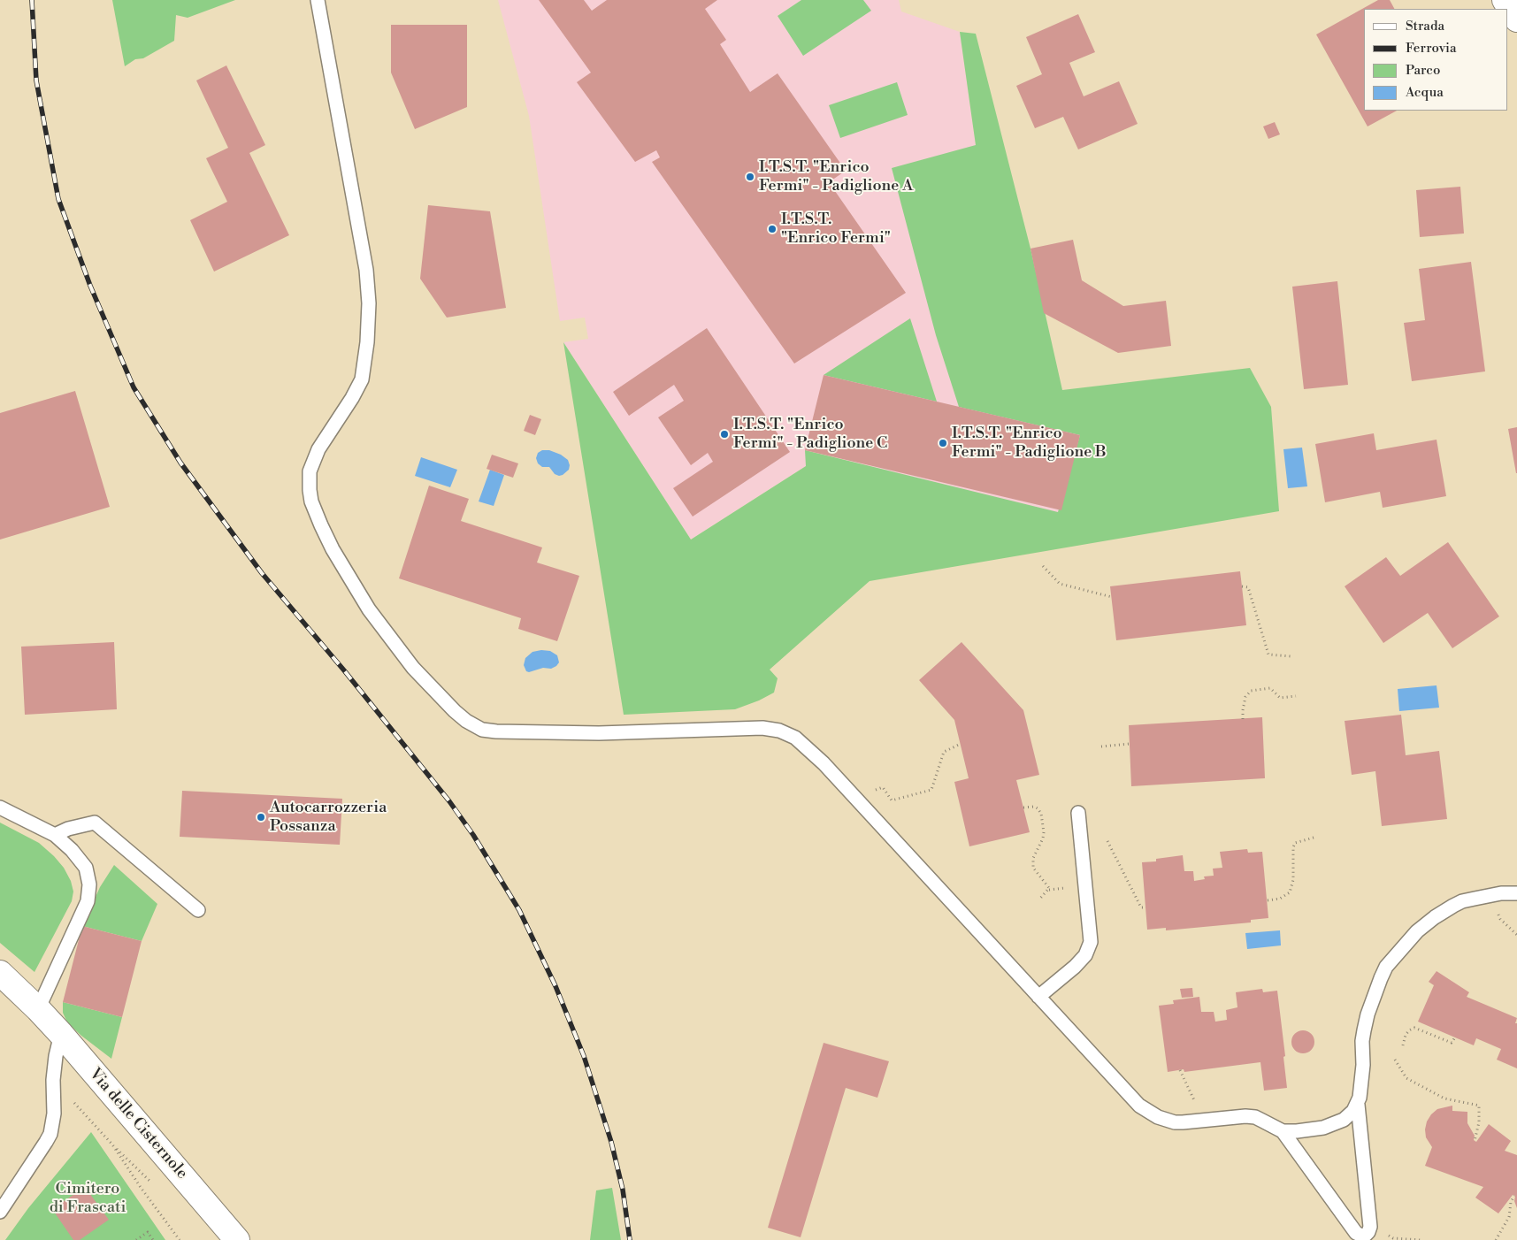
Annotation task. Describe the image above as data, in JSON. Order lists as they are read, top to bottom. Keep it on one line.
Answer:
{"streets":{"street":["Via delle Cisternole"]},"parks":["Cimitero di Frascati"],"places":["I.T.S.T. \"Enrico Fermi\" - Padiglione A","I.T.S.T. \"Enrico Fermi\"","I.T.S.T. \"Enrico Fermi\" - Padiglione C","I.T.S.T. \"Enrico Fermi\" - Padiglione B","Autocarrozzeria Possanza"],"legend":["Strada","Ferrovia","Parco","Acqua"]}
